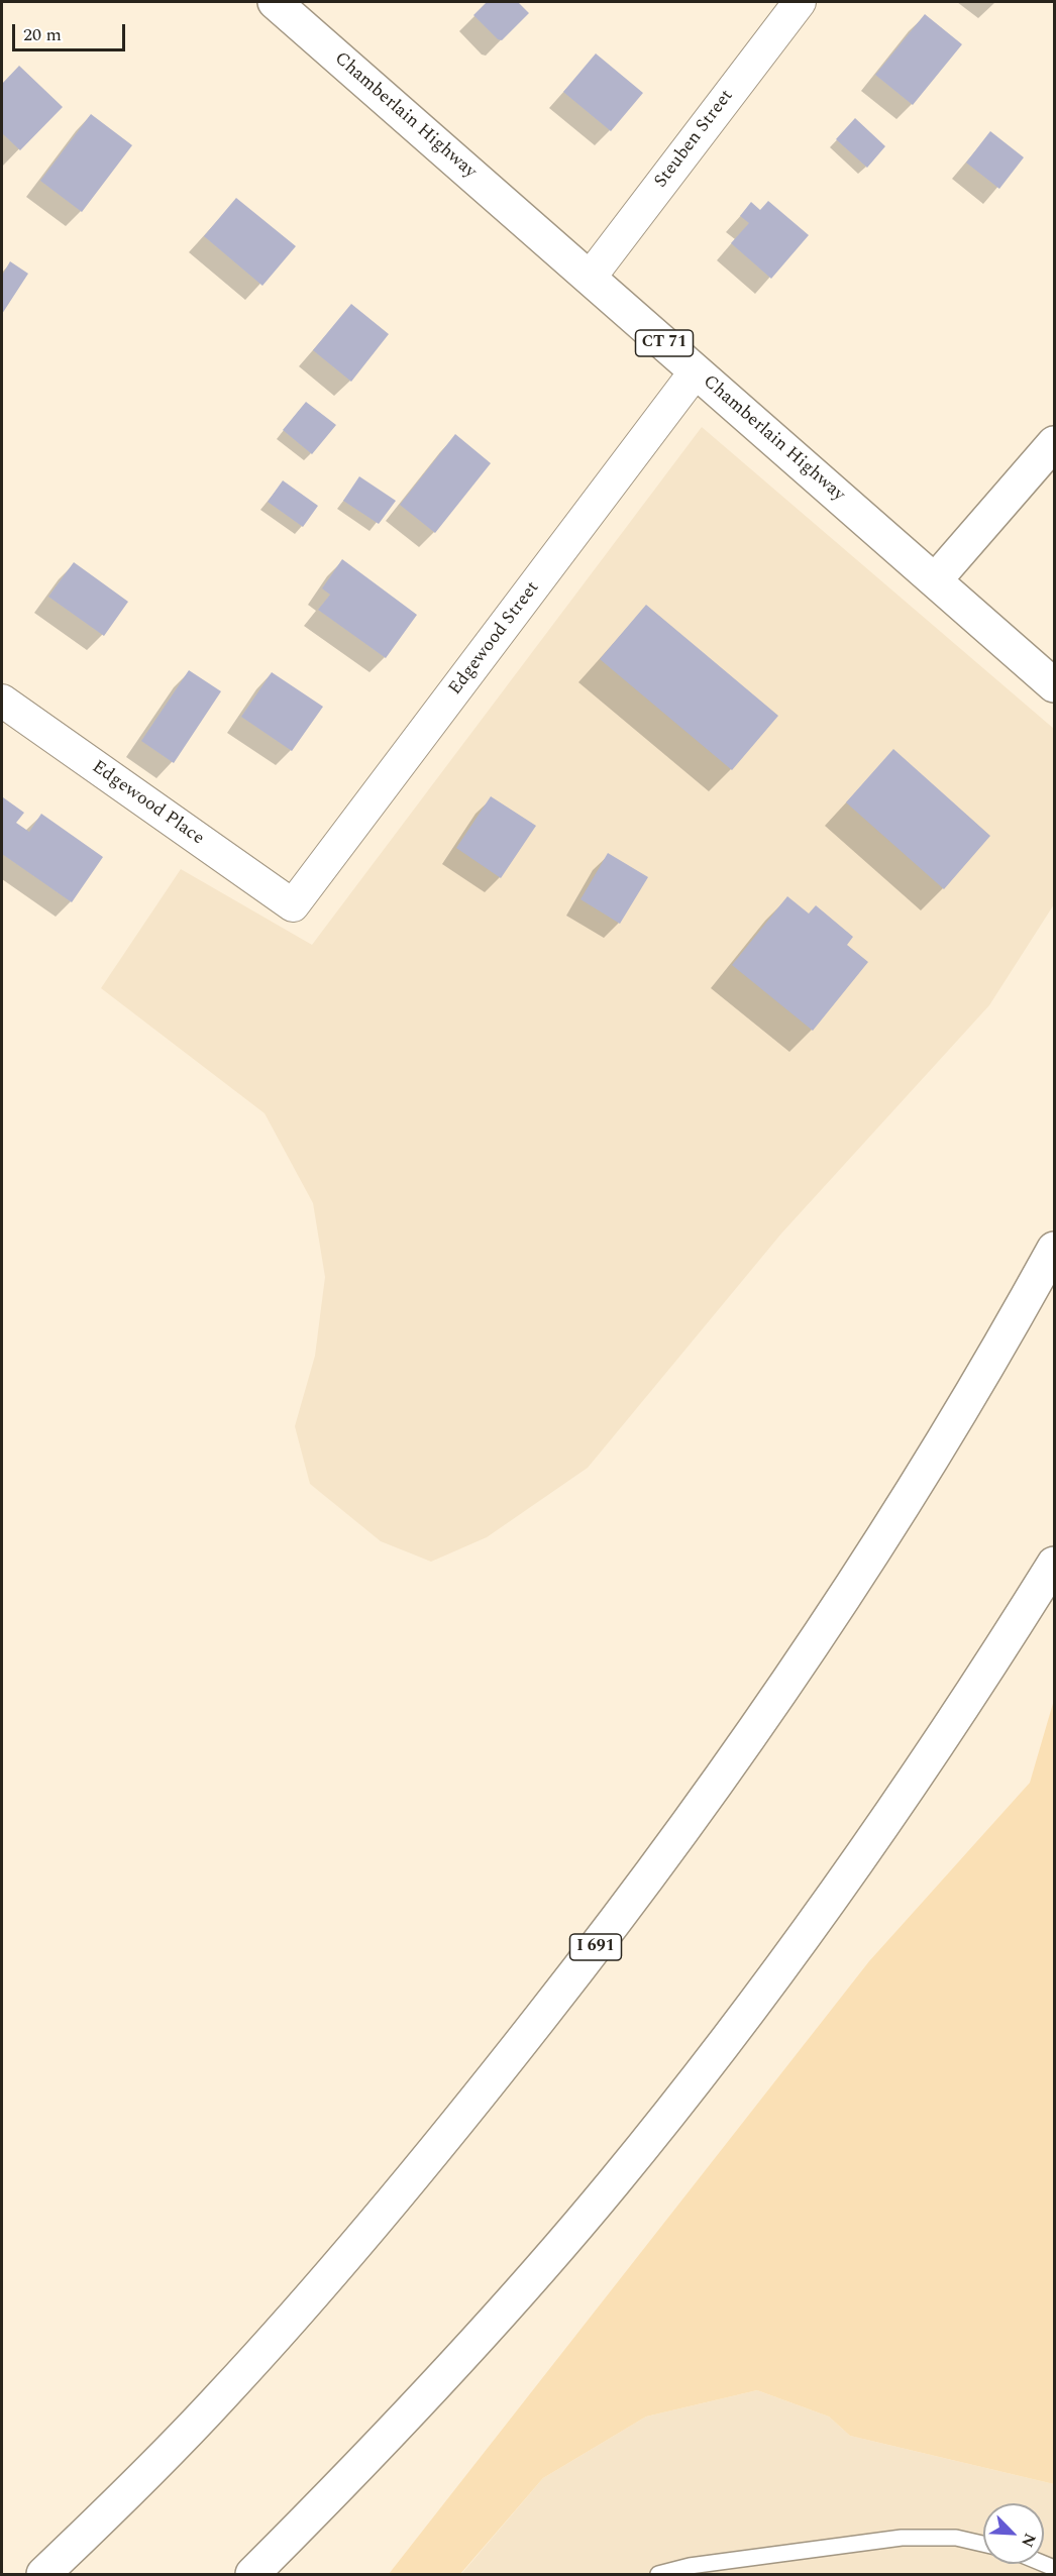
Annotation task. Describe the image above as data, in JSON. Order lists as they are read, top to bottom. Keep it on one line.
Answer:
{"streets":{"main road":["Chamberlain Highway","CT 71","I 691"],"street":["Steuben Street","Edgewood Street","Edgewood Place"]},"crossings":[["Chamberlain Highway","Steuben Street"],["Chamberlain Highway","Edgewood Street"],["Edgewood Street","Edgewood Place"]],"scale_bar":"20 m","north":"bottom right"}
